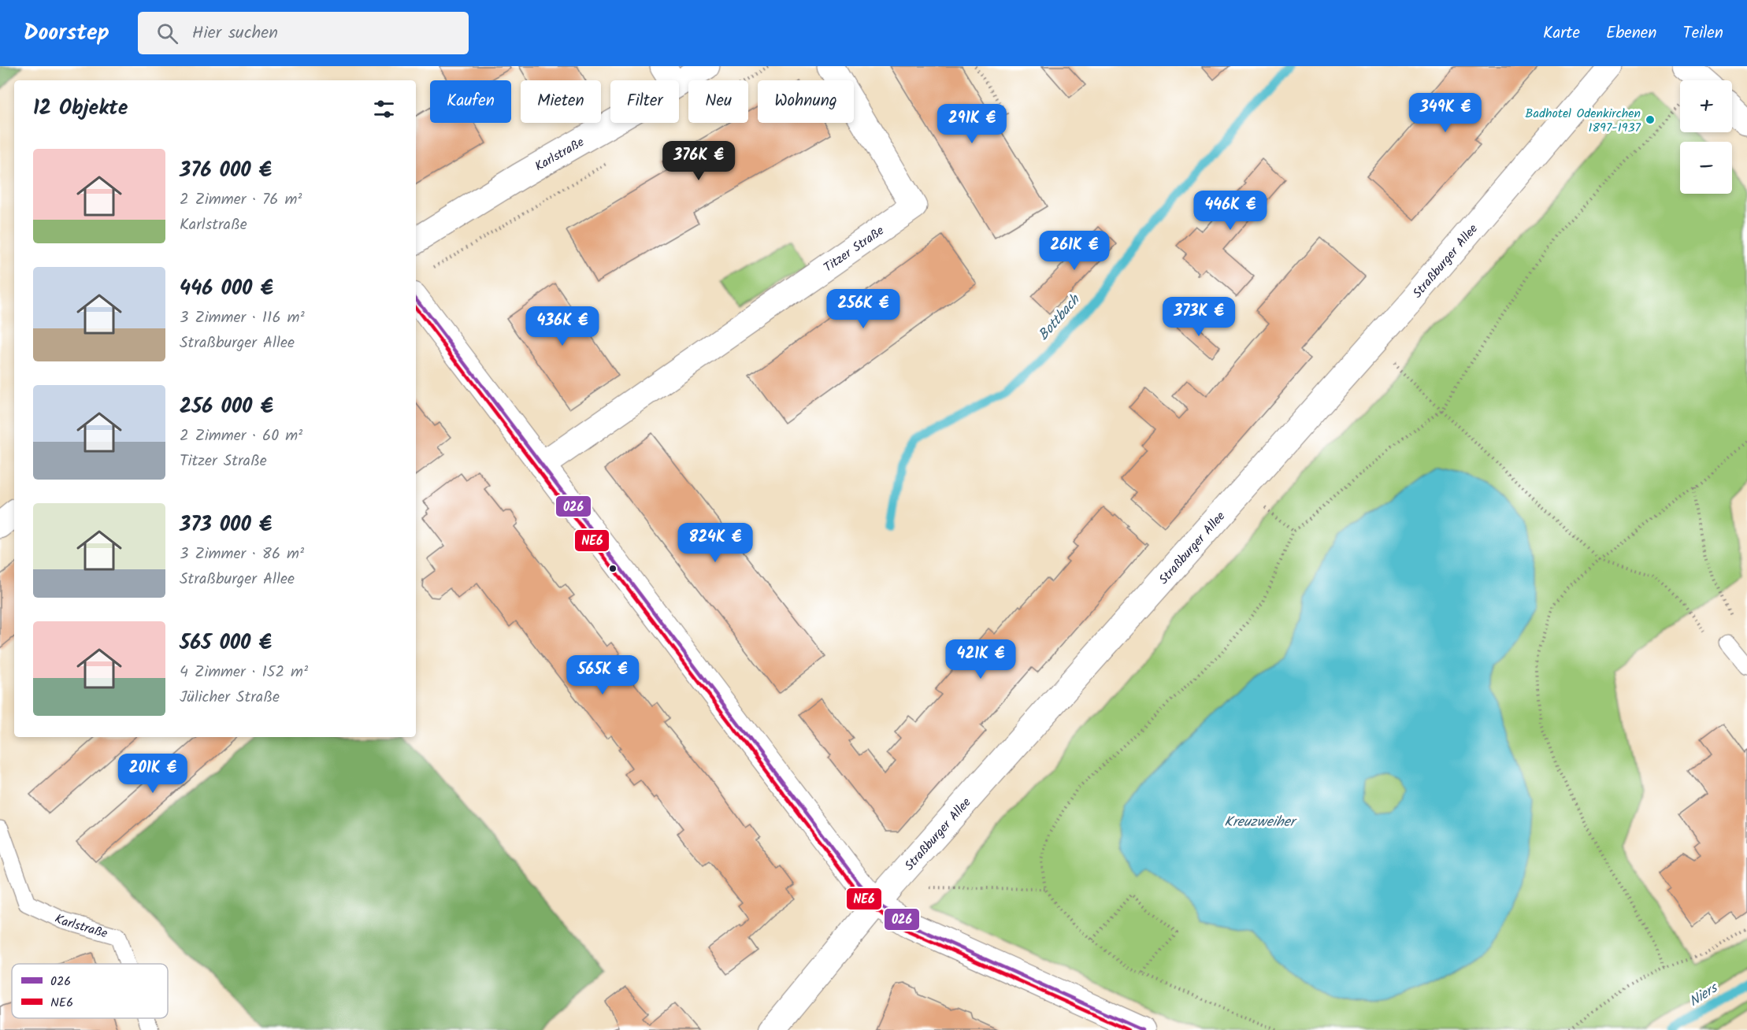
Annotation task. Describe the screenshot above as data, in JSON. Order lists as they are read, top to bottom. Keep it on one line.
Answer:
{"streets":{"street":["Karlstraße","Titzer Straße","Straßburger Allee"]},"water":["Bottbach","Kreuzweiher","Niers"],"places":["Badhotel Odenkirchen 1897-1937"],"lines":["transit line 026","transit line NE6"],"legend":["026","NE6"],"page":{"header":"Doorstep","search":"Hier suchen","nav":["Karte","Ebenen","Teilen"],"map_buttons":["+","−"],"chip":["Kaufen","Mieten","Filter","Neu","Wohnung"],"heading":"12 Objekte","price":["349K €","291K €","376K €","446K €","261K €","256K €","373K €","436K €","824K €","421K €","565K €","201K €"],"list":[{"name":"376 000 €","note":"2 Zimmer · 76 m² · Karlstraße"},{"name":"446 000 €","note":"3 Zimmer · 116 m² · Straßburger Allee"},{"name":"256 000 €","note":"2 Zimmer · 60 m² · Titzer Straße"},{"name":"373 000 €","note":"3 Zimmer · 86 m² · Straßburger Allee"},{"name":"565 000 €","note":"4 Zimmer · 152 m² · Jülicher Straße"}]}}
